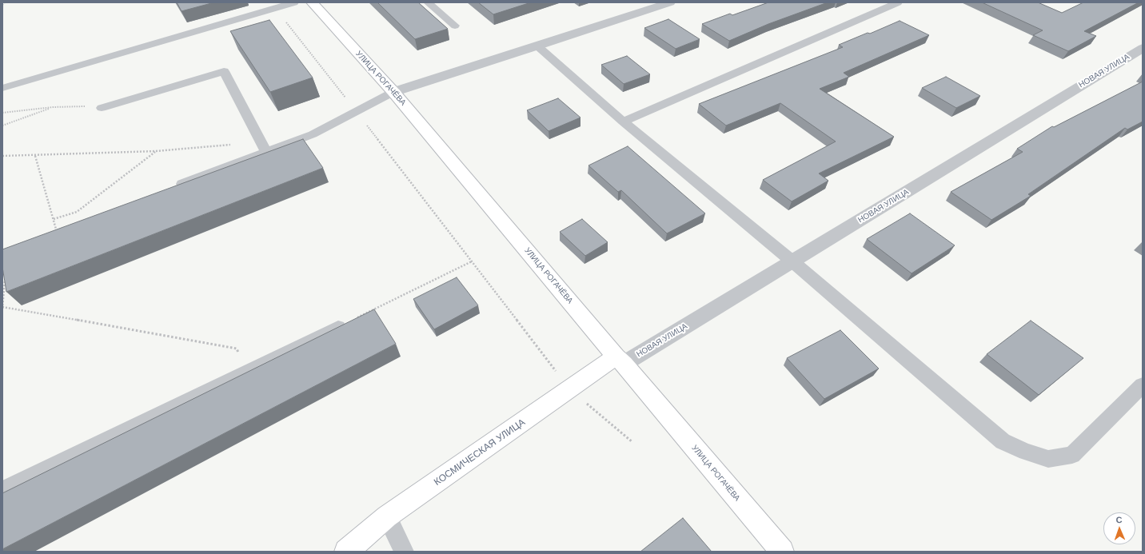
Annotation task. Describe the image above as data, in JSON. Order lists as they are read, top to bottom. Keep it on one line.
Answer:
{"streets":{"street":["НОВАЯ УЛИЦА","УЛИЦА РОГАЧЁВА","КОСМИЧЕСКАЯ УЛИЦА"]},"crossings":[["НОВАЯ УЛИЦА","УЛИЦА РОГАЧЁВА"],["НОВАЯ УЛИЦА","КОСМИЧЕСКАЯ УЛИЦА"],["УЛИЦА РОГАЧЁВА","КОСМИЧЕСКАЯ УЛИЦА"]],"north":"top"}
